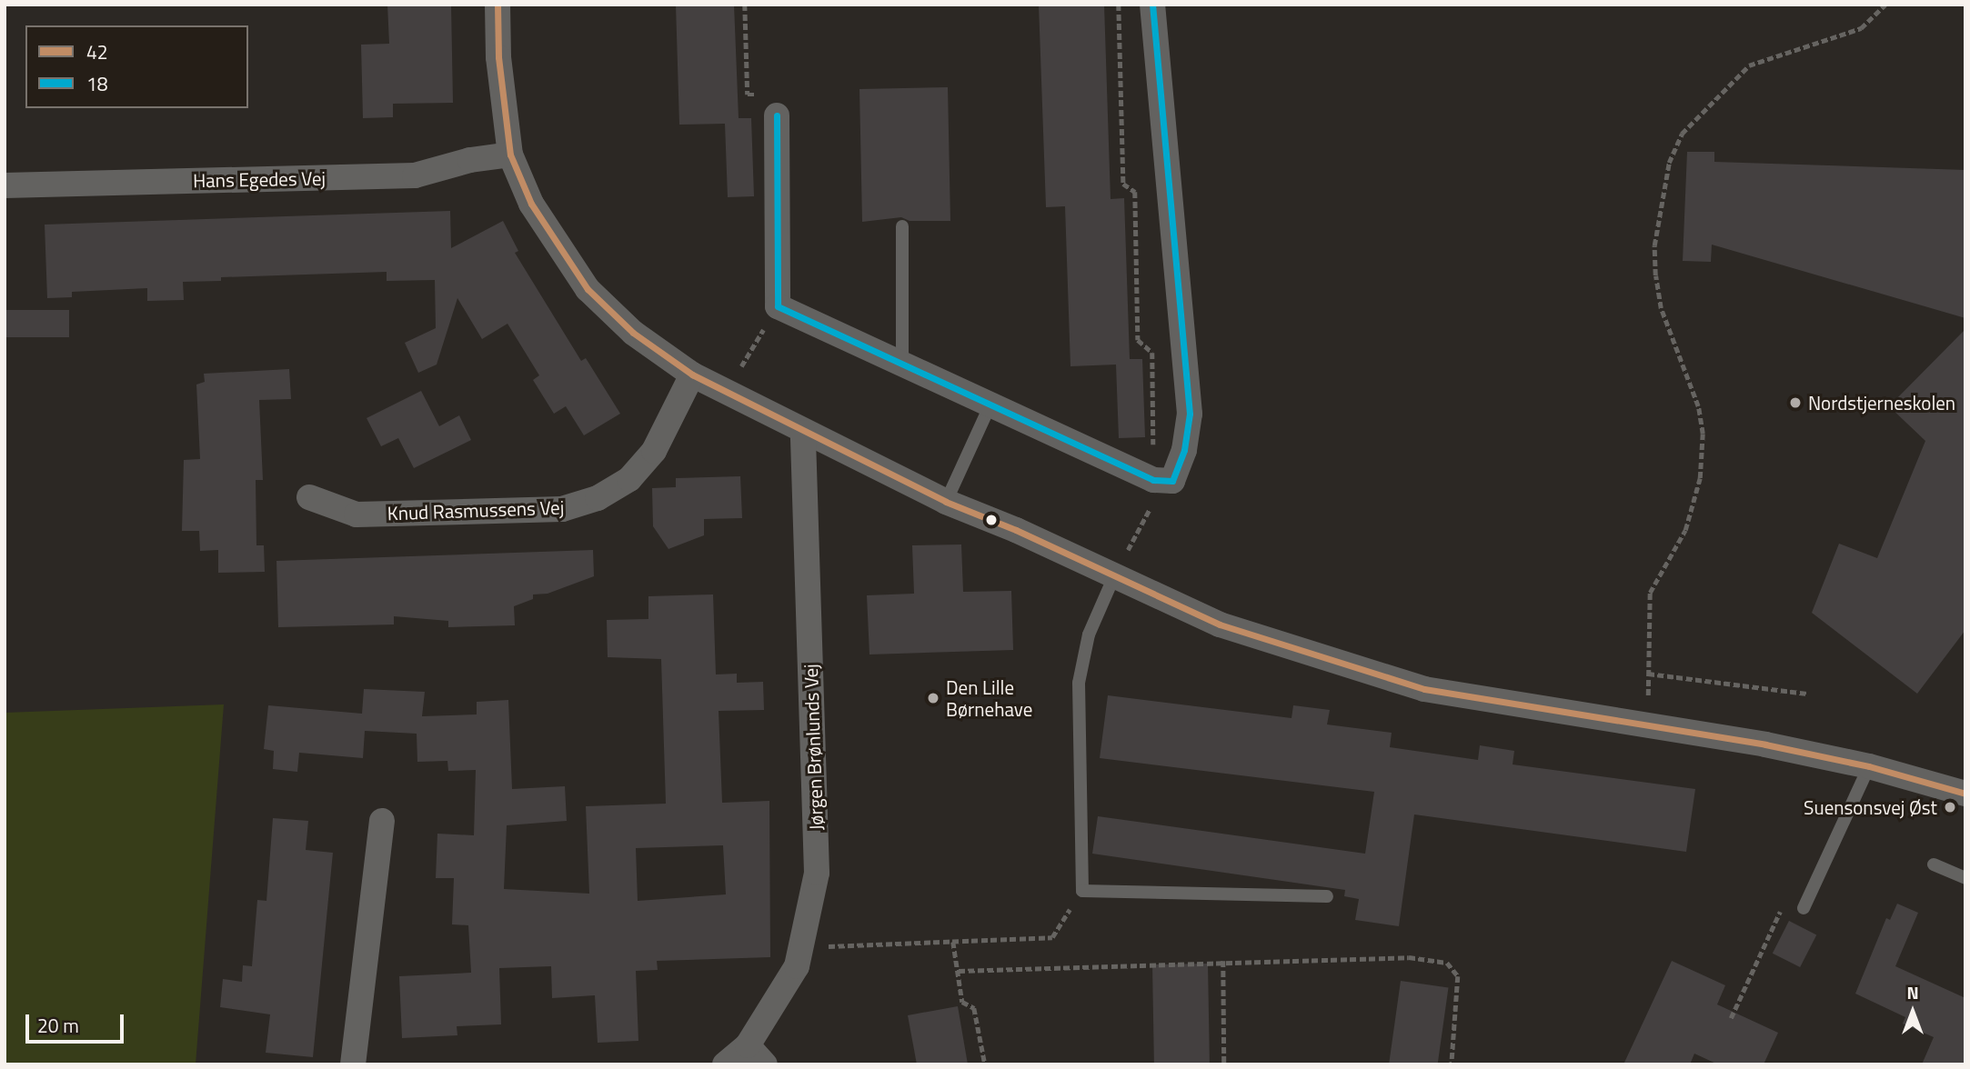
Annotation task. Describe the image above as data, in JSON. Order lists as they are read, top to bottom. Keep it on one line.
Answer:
{"streets":{"street":["Hans Egedes Vej","Knud Rasmussens Vej","Jørgen Brønlunds Vej"]},"places":["Nordstjerneskolen","Den Lille Børnehave","Suensonsvej Øst"],"lines":["transit line 42","transit line 18"],"legend":["42","18"],"scale_bar":"20 m","north":"top"}
